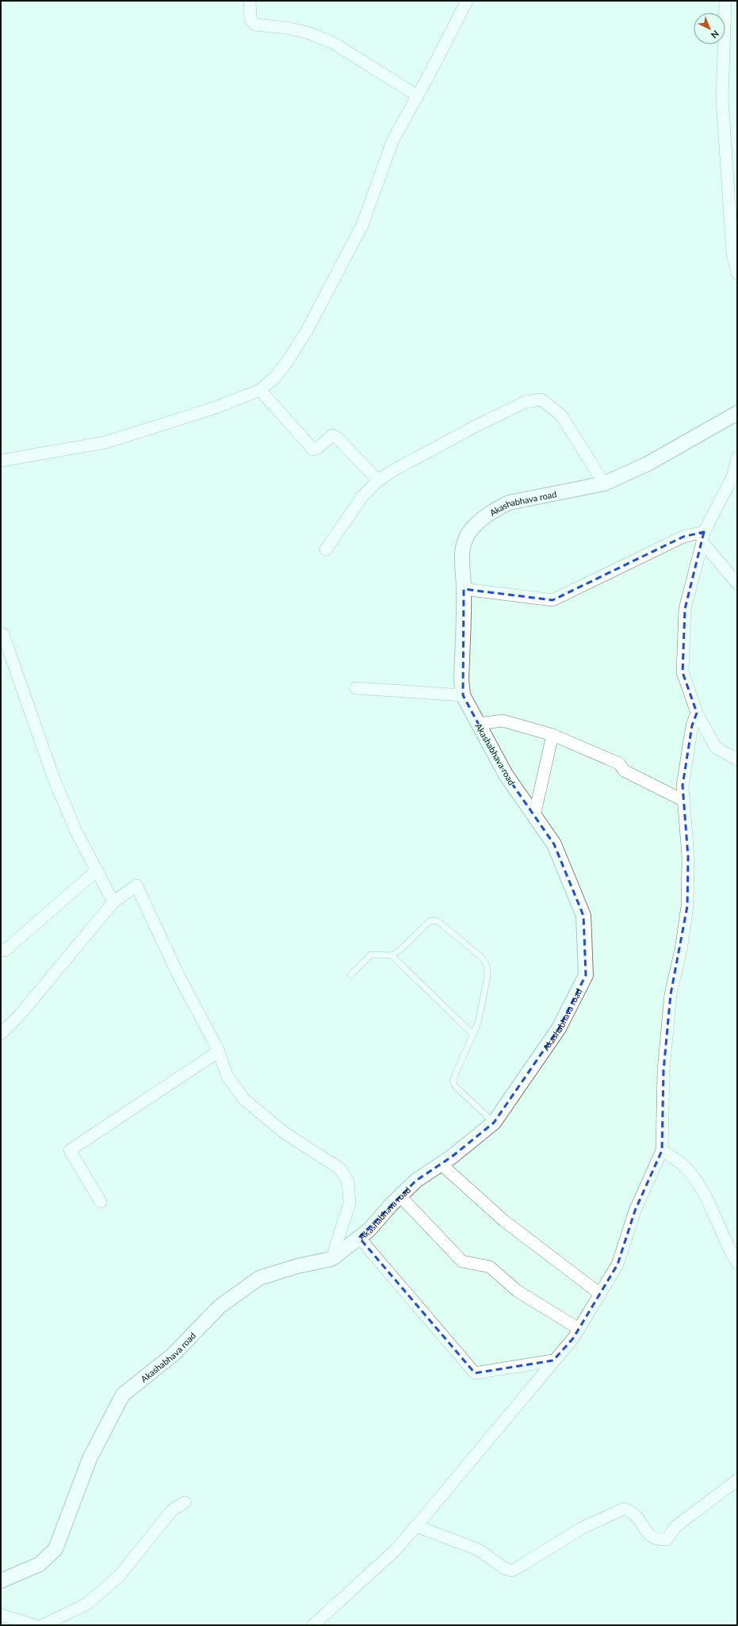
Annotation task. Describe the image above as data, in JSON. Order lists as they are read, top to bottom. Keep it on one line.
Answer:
{"streets":{"street":["Akashabhava road"]},"north":"bottom right"}
